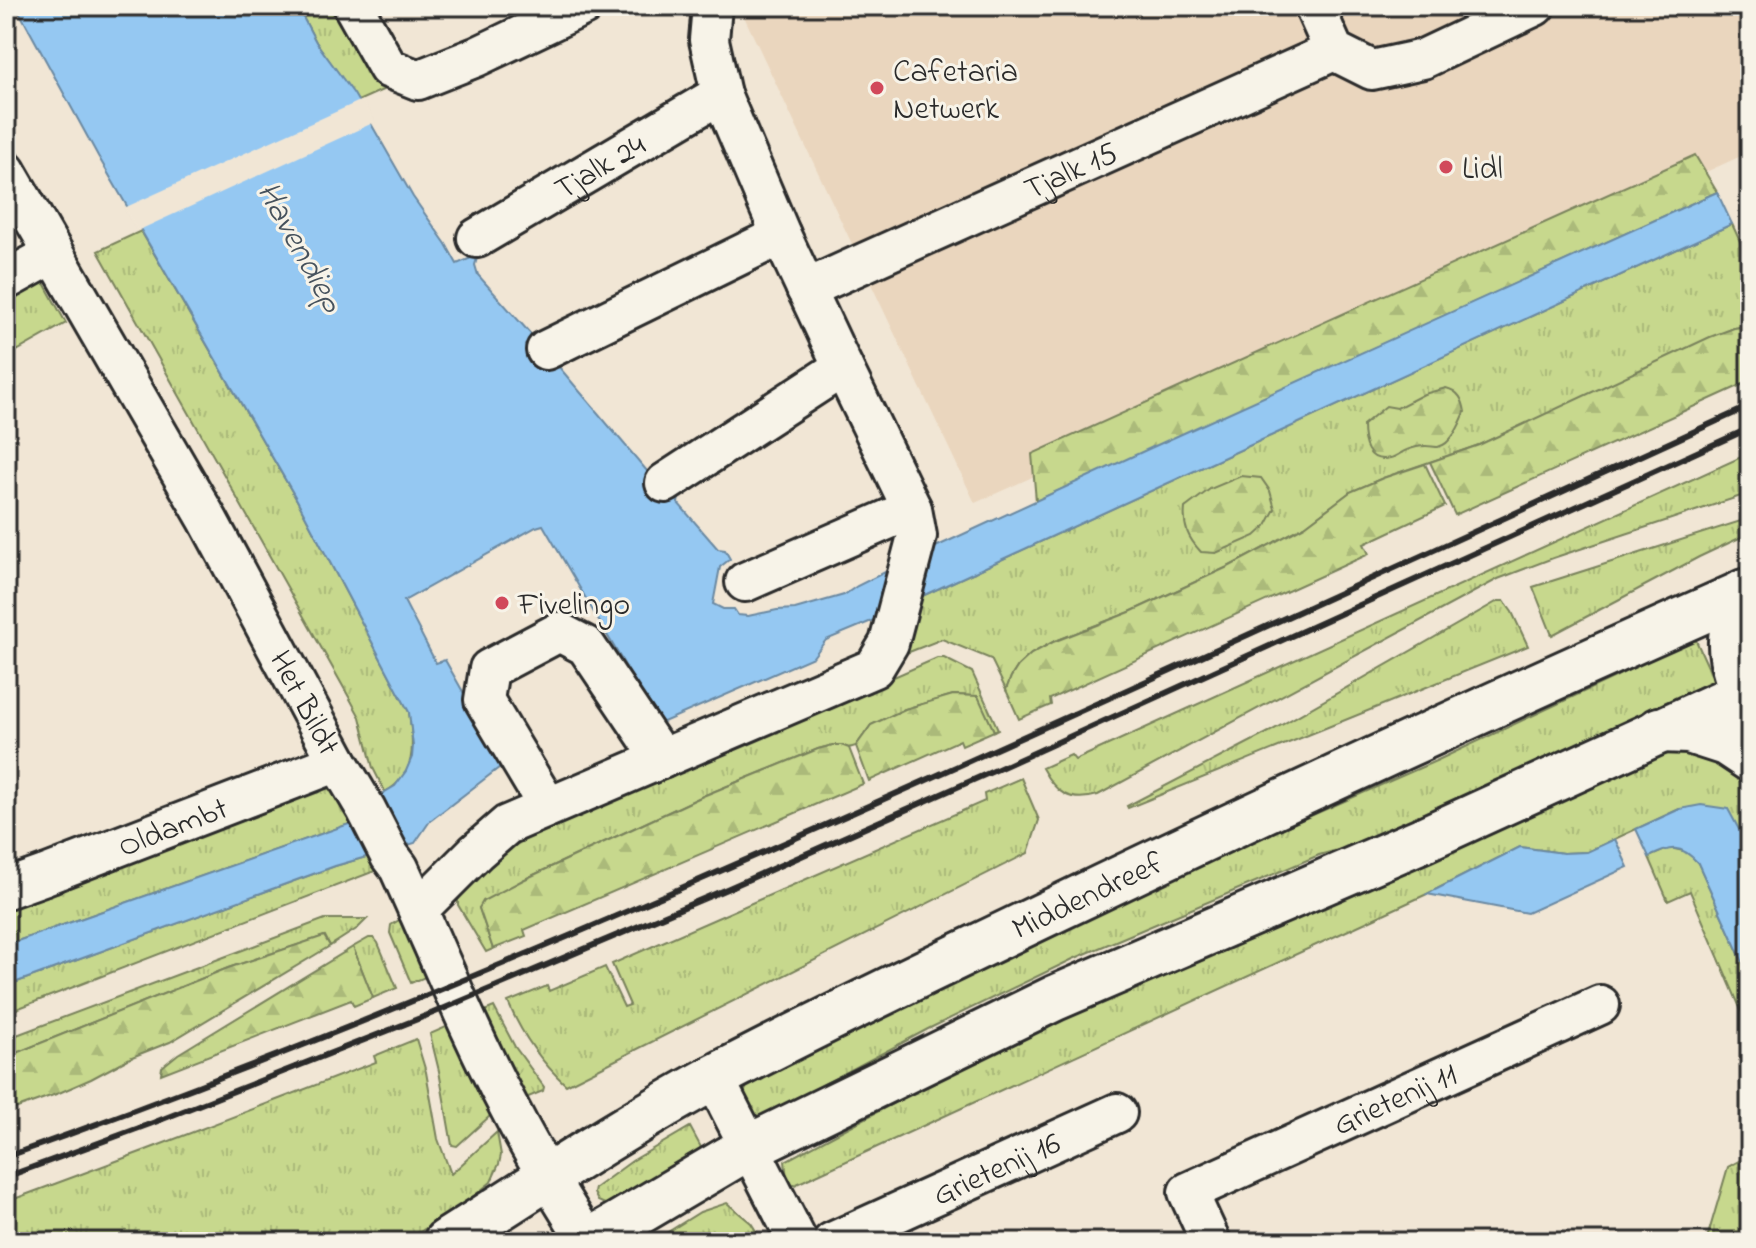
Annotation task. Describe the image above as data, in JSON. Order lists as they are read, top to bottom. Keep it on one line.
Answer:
{"streets":{"main road":["Middendreef"],"street":["Tjalk 24","Tjalk 15","Het Bildt","Oldambt","Grietenij 11","Grietenij 16"]},"crossings":[["Het Bildt","Oldambt"],["Het Bildt","Middendreef"]],"water":["Havendiep"],"places":["Cafetaria Netwerk","Lidl","Fivelingo"]}
